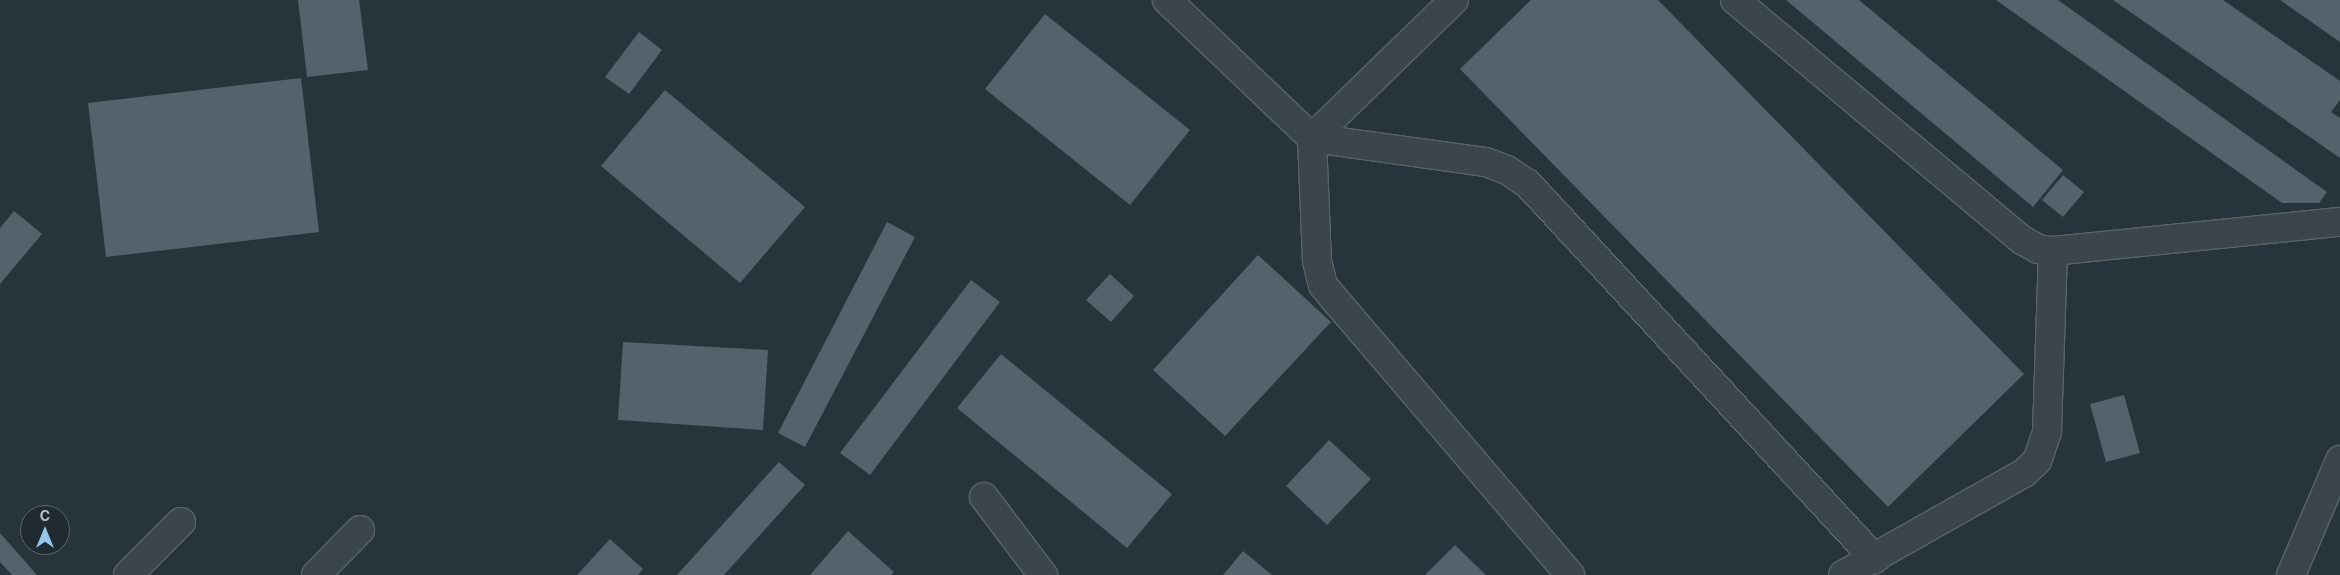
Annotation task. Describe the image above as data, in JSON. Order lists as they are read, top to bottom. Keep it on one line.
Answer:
{"north":"top"}
